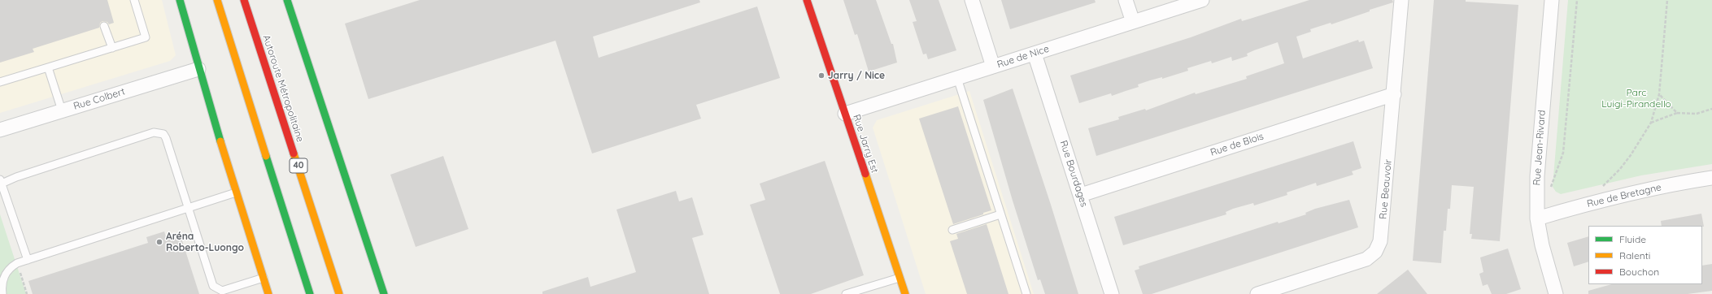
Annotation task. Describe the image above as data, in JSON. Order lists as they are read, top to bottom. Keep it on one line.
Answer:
{"streets":{"main road":["Autoroute Métropolitaine","Rue Jarry Est","40"],"street":["Rue de Nice","Rue Colbert","Rue de Blois","Rue Jean-Rivard","Rue Bourdages","Rue Beauvoir","Rue de Bretagne"]},"crossings":[["Rue de Nice","Rue Jarry Est"],["Rue de Nice","Rue Bourdages"],["Rue de Blois","Rue Bourdages"],["Rue de Blois","Rue Beauvoir"],["Rue Jean-Rivard","Rue de Bretagne"]],"parks":["Parc Luigi-Pirandello"],"places":["Jarry / Nice","Aréna Roberto-Luongo"],"legend":["Fluide","Ralenti","Bouchon"]}
